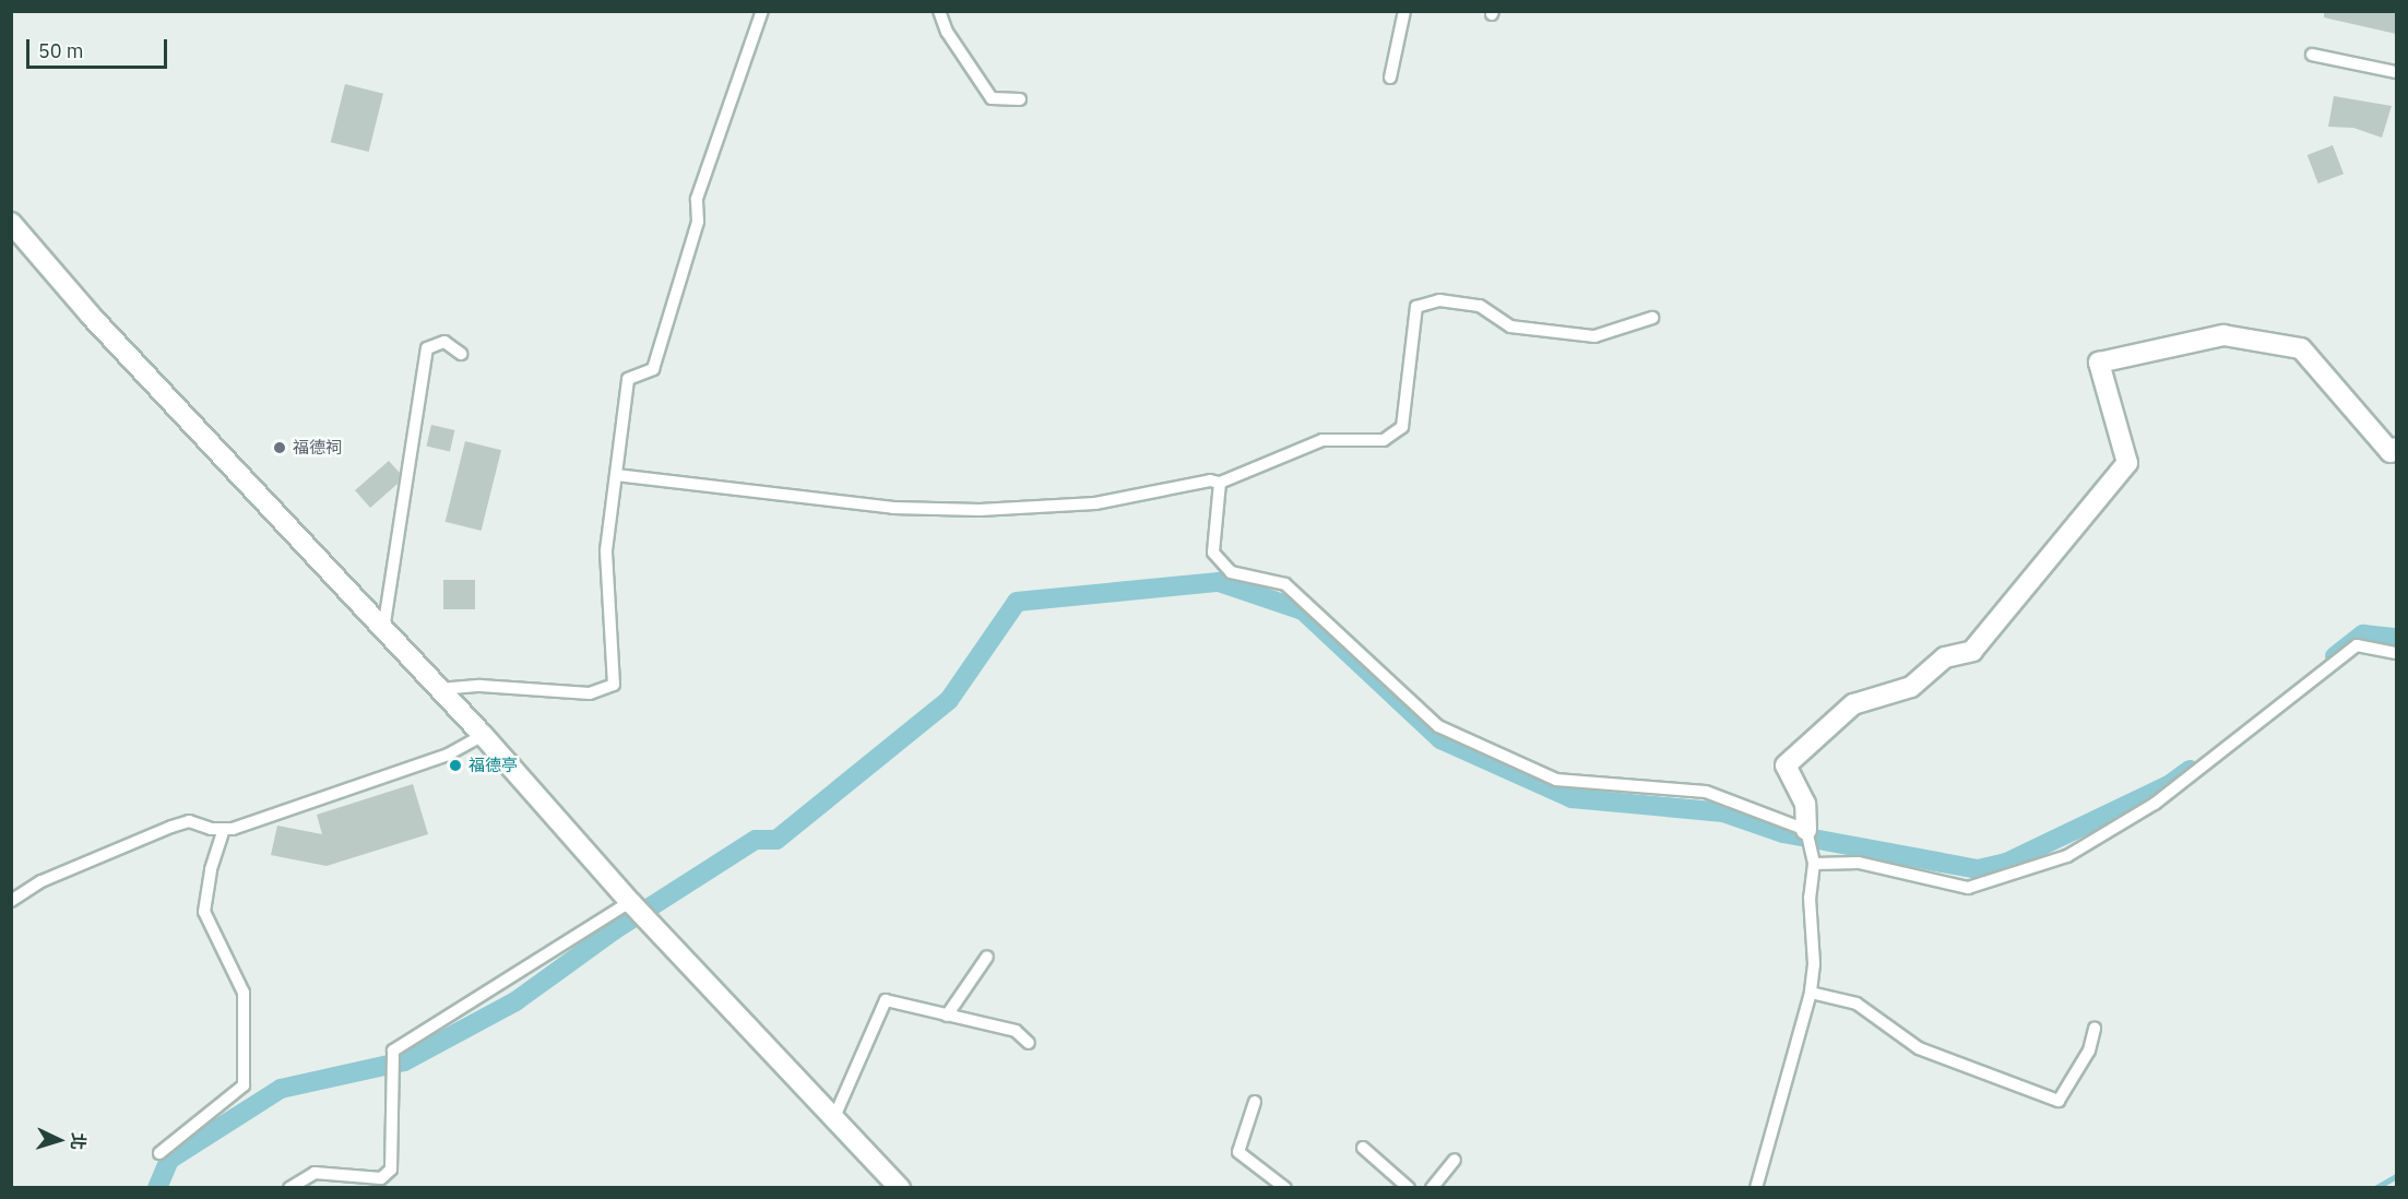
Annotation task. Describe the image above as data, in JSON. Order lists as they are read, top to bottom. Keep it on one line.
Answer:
{"places":["福德祠","福德亭"],"scale_bar":"50 m","north":"right"}
